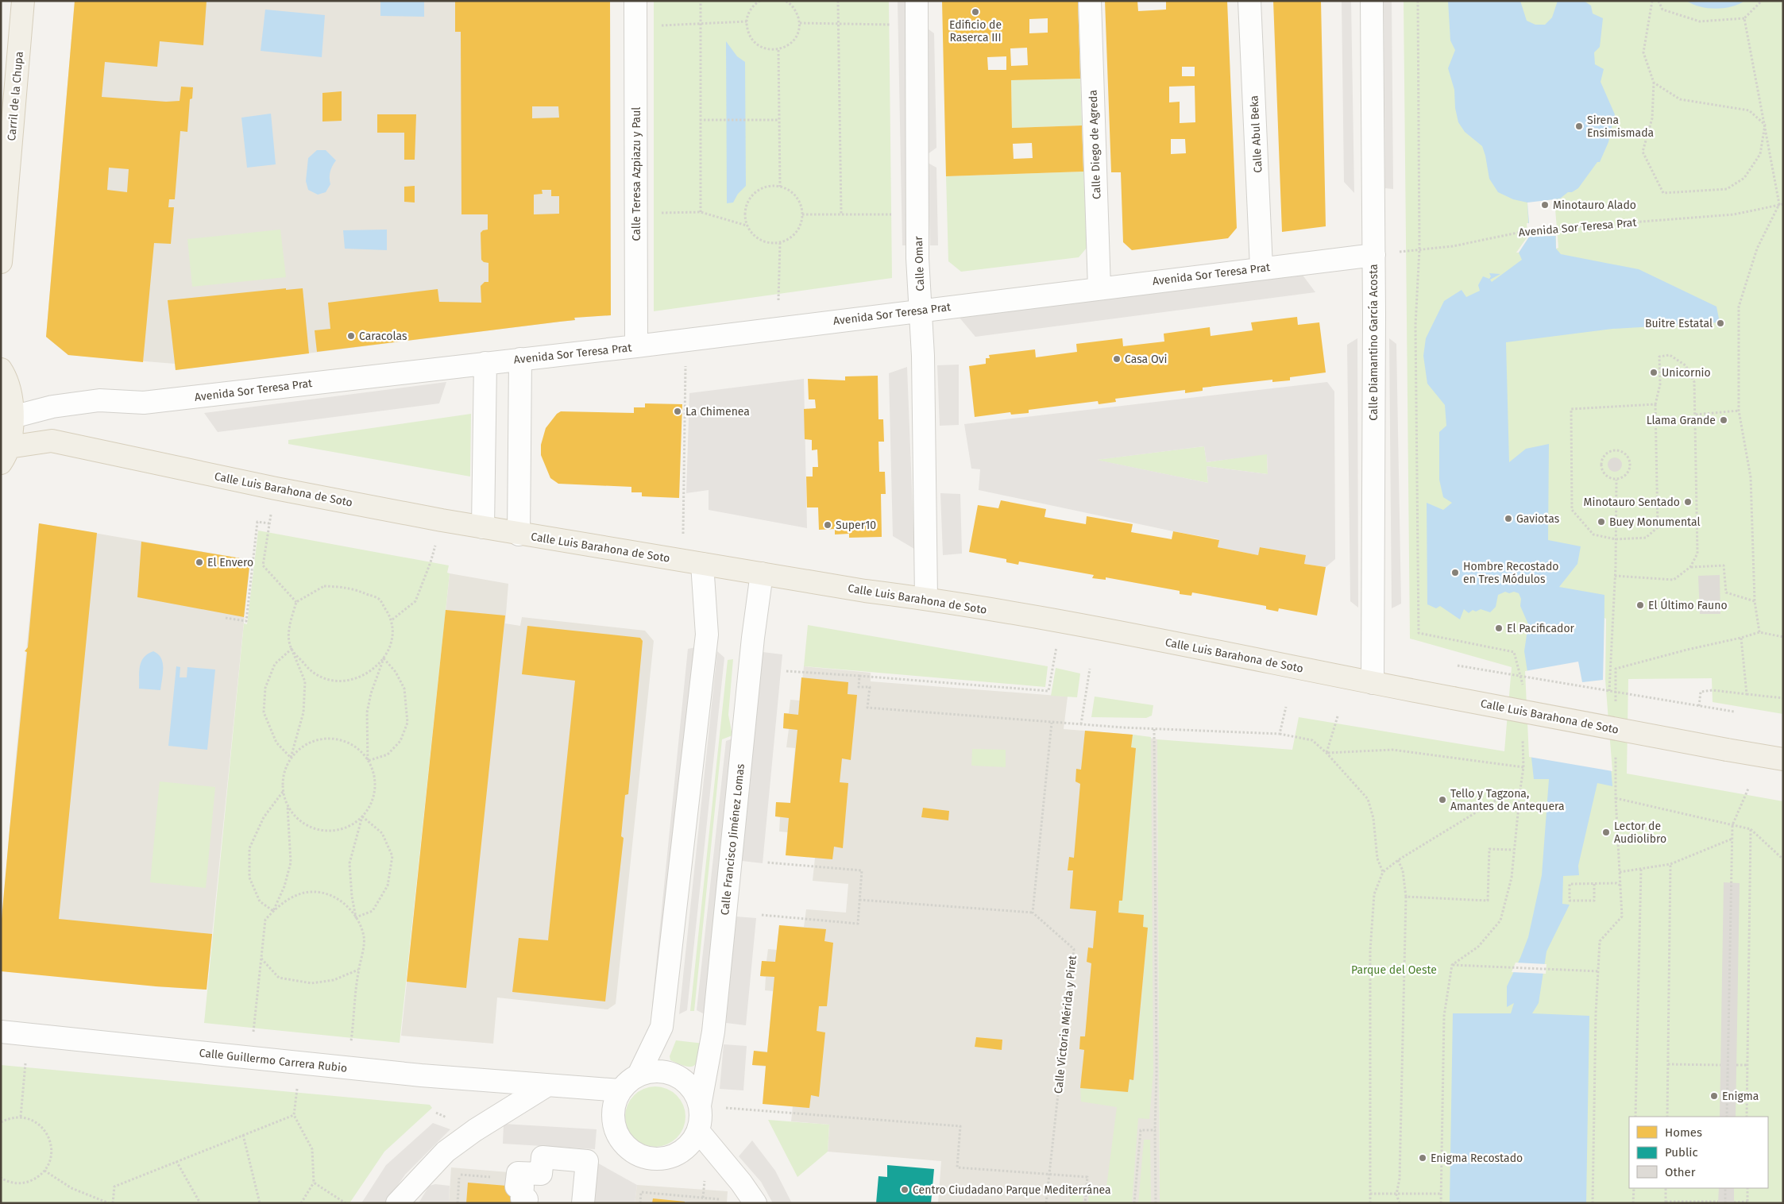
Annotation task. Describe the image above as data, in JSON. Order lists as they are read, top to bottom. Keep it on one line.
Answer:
{"streets":{"main road":["Carril de la Chupa","Calle Luis Barahona de Soto"],"street":["Calle Abul Beka","Calle Diego de Agreda","Calle Teresa Azpiazu y Paul","Avenida Sor Teresa Prat","Calle Omar","Calle Diamantino García Acosta","Calle Francisco Jiménez Lomas","Calle Guillermo Carrera Rubio"],"path":["Calle Victoria Mérida y Piret"]},"crossings":[["Calle Abul Beka","Avenida Sor Teresa Prat"],["Calle Diego de Agreda","Avenida Sor Teresa Prat"],["Calle Teresa Azpiazu y Paul","Avenida Sor Teresa Prat"],["Avenida Sor Teresa Prat","Calle Omar"],["Avenida Sor Teresa Prat","Calle Diamantino García Acosta"],["Avenida Sor Teresa Prat","Calle Luis Barahona de Soto"],["Calle Omar","Calle Luis Barahona de Soto"],["Calle Diamantino García Acosta","Calle Luis Barahona de Soto"],["Calle Luis Barahona de Soto","Calle Francisco Jiménez Lomas"],["Calle Francisco Jiménez Lomas","Calle Guillermo Carrera Rubio"]],"parks":["Parque del Oeste"],"places":["Edificio de Raserca III","Sirena Ensimismada","Minotauro Alado","Buitre Estatal","Caracolas","Casa Ovi","Unicornio","La Chimenea","Llama Grande","Minotauro Sentado","Gaviotas","Buey Monumental","Super10","El Envero","Hombre Recostado en Tres Módulos","El Último Fauno","El Pacificador","Tello y Tagzona, Amantes de Antequera","Lector de Audiolibro","Enigma","Enigma Recostado","Centro Ciudadano Parque Mediterránea"],"legend":["Homes","Public","Other"]}
